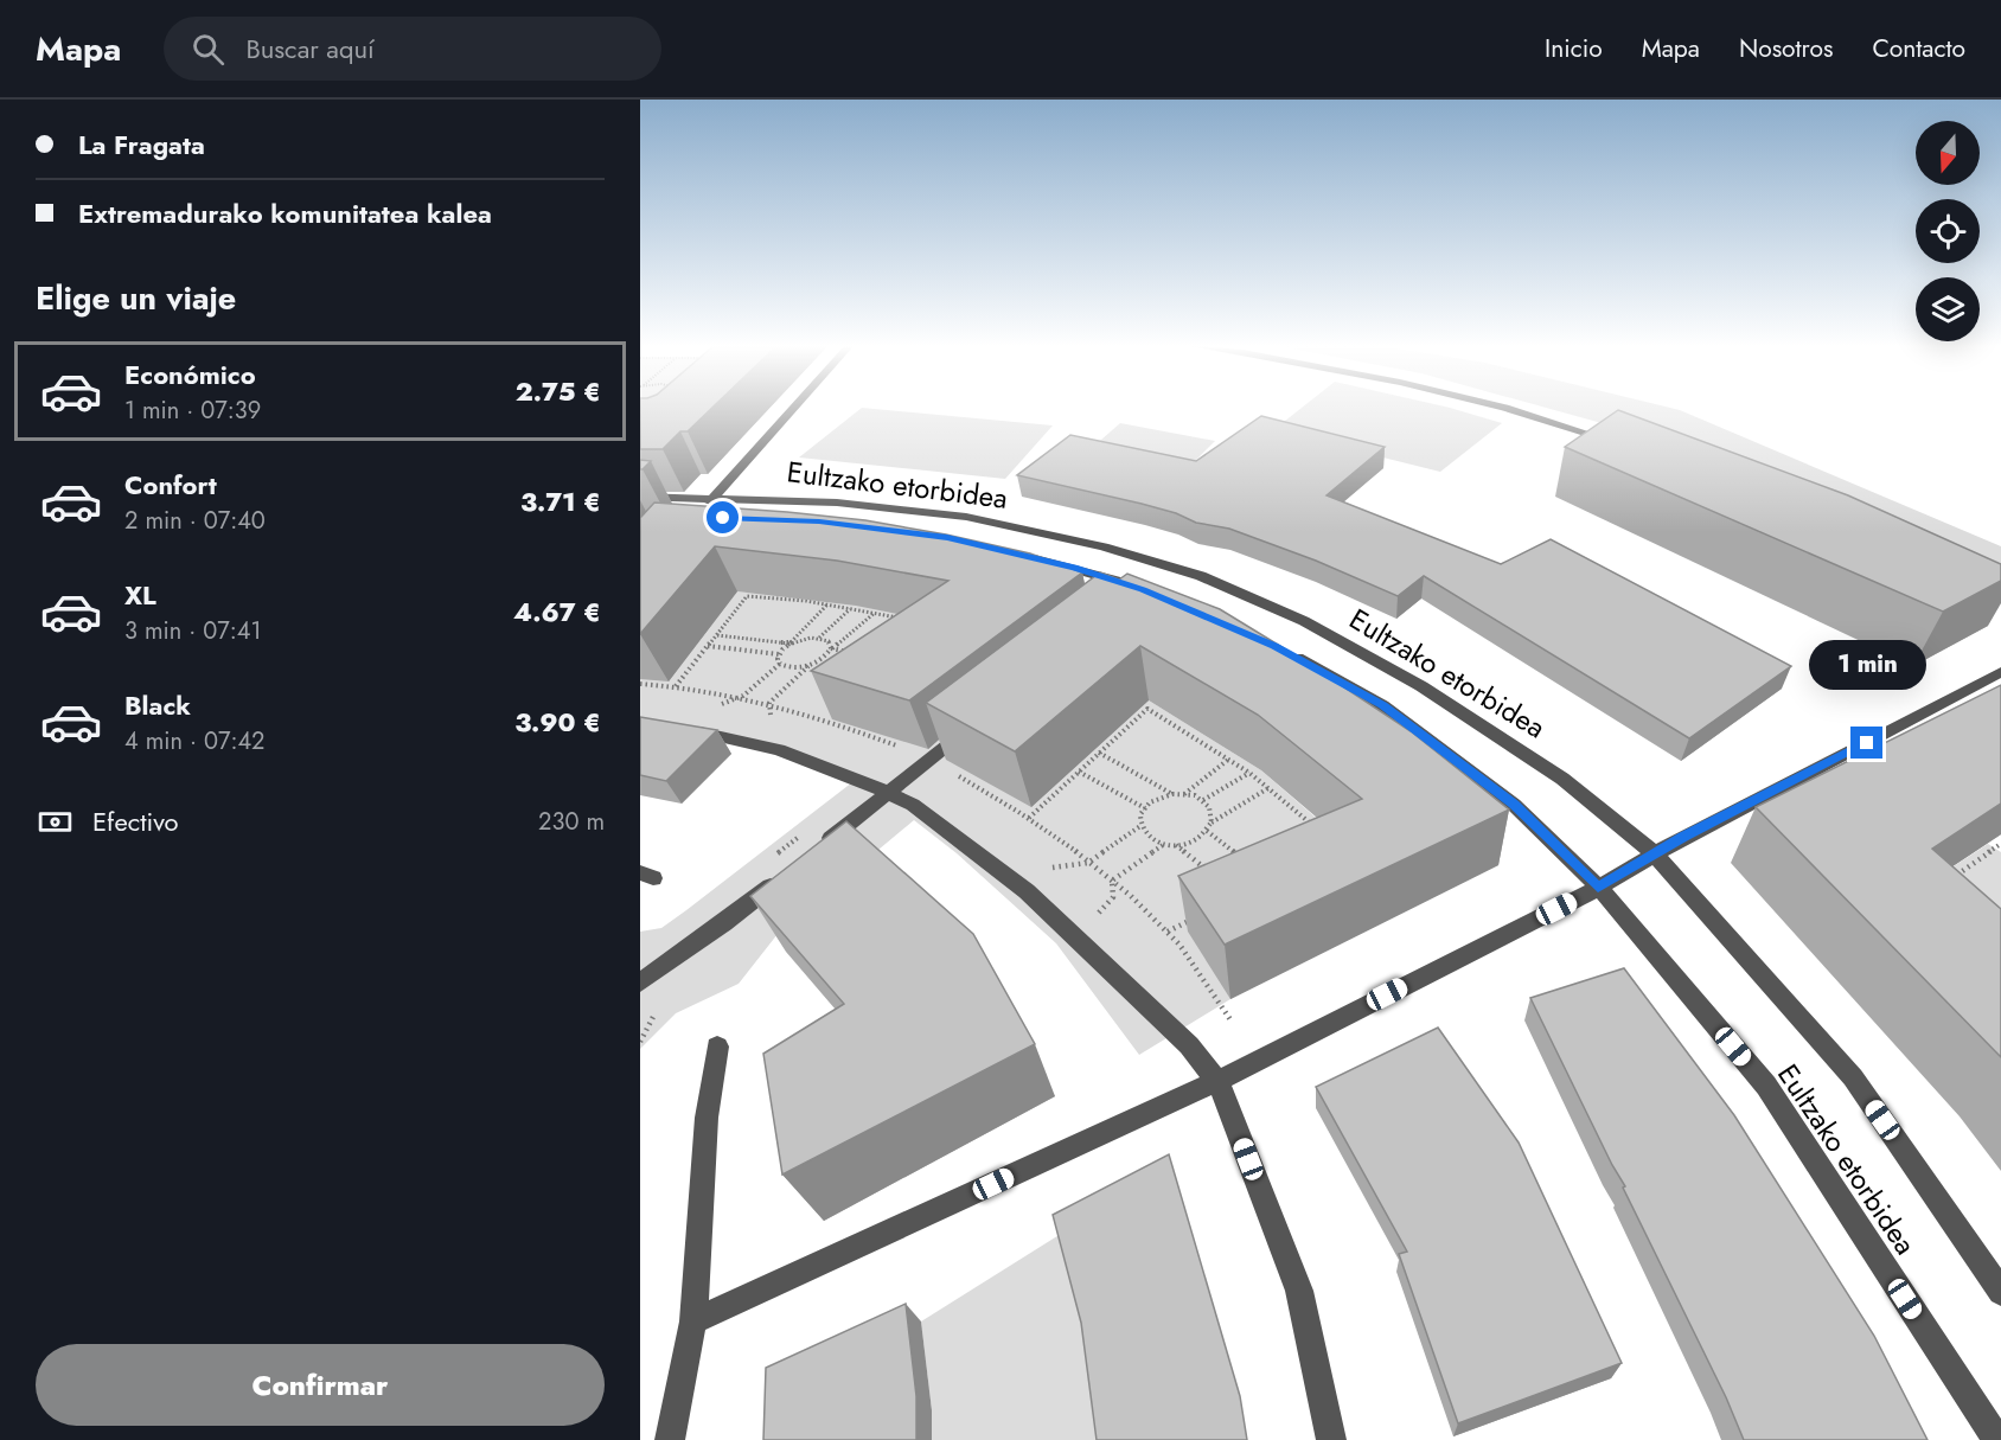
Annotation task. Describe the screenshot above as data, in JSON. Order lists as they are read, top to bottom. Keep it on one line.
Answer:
{"streets":{"street":["Eultzako etorbidea"]},"north":"bottom","page":{"header":"Mapa","search":"Buscar aquí","nav":["Inicio","Mapa","Nosotros","Contacto"],"banner":["La Fragata","Extremadurako komunitatea kalea"],"heading":"Elige un viaje","list":[{"name":"Económico","note":"1 min · 07:39","value":"2.75 €"},{"name":"Confort","note":"2 min · 07:40","value":"3.71 €"},{"name":"XL","note":"3 min · 07:41","value":"4.67 €"},{"name":"Black","note":"4 min · 07:42","value":"3.90 €"}],"bubble":"1 min","pay":["Efectivo","230 m"],"buttons":"Confirmar"}}
